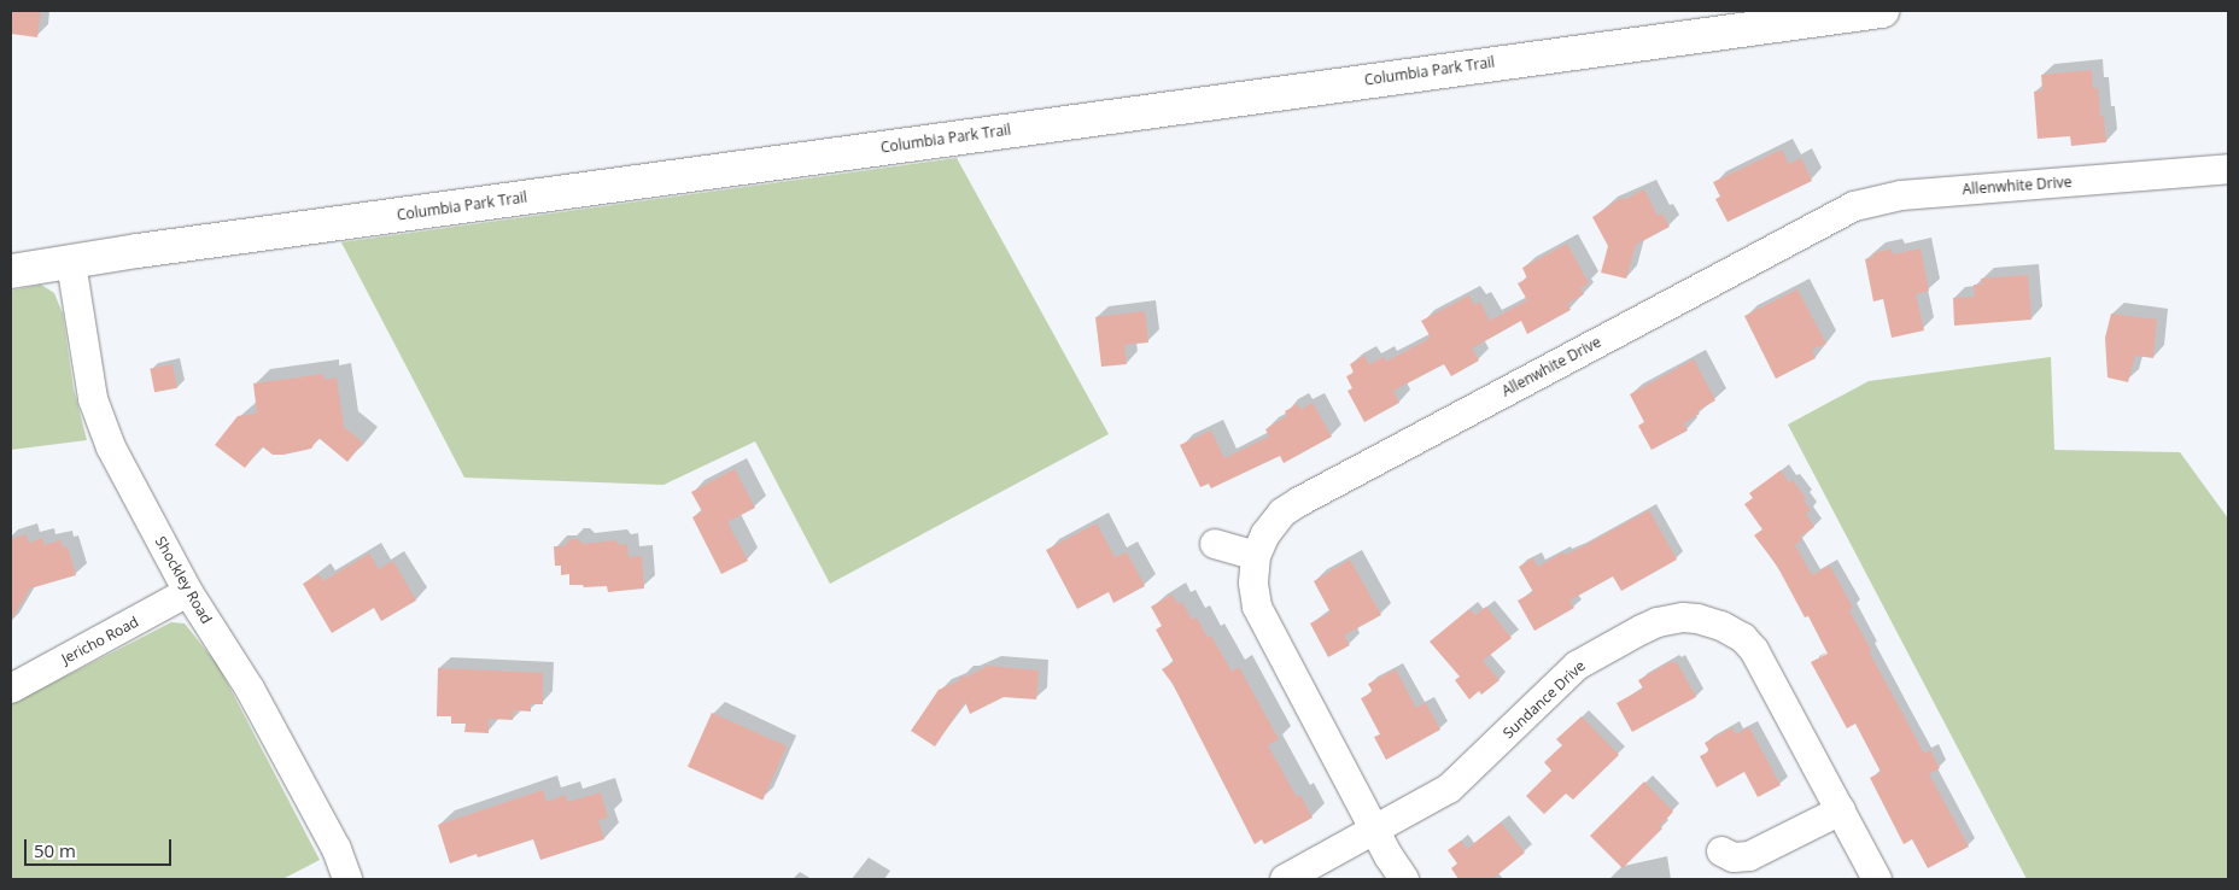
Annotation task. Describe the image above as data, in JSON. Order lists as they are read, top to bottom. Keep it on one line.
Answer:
{"streets":{"main road":["Columbia Park Trail"],"street":["Allenwhite Drive","Shockley Road","Jericho Road","Sundance Drive"]},"crossings":[["Columbia Park Trail","Shockley Road"],["Allenwhite Drive","Sundance Drive"],["Shockley Road","Jericho Road"]],"scale_bar":"50 m"}
